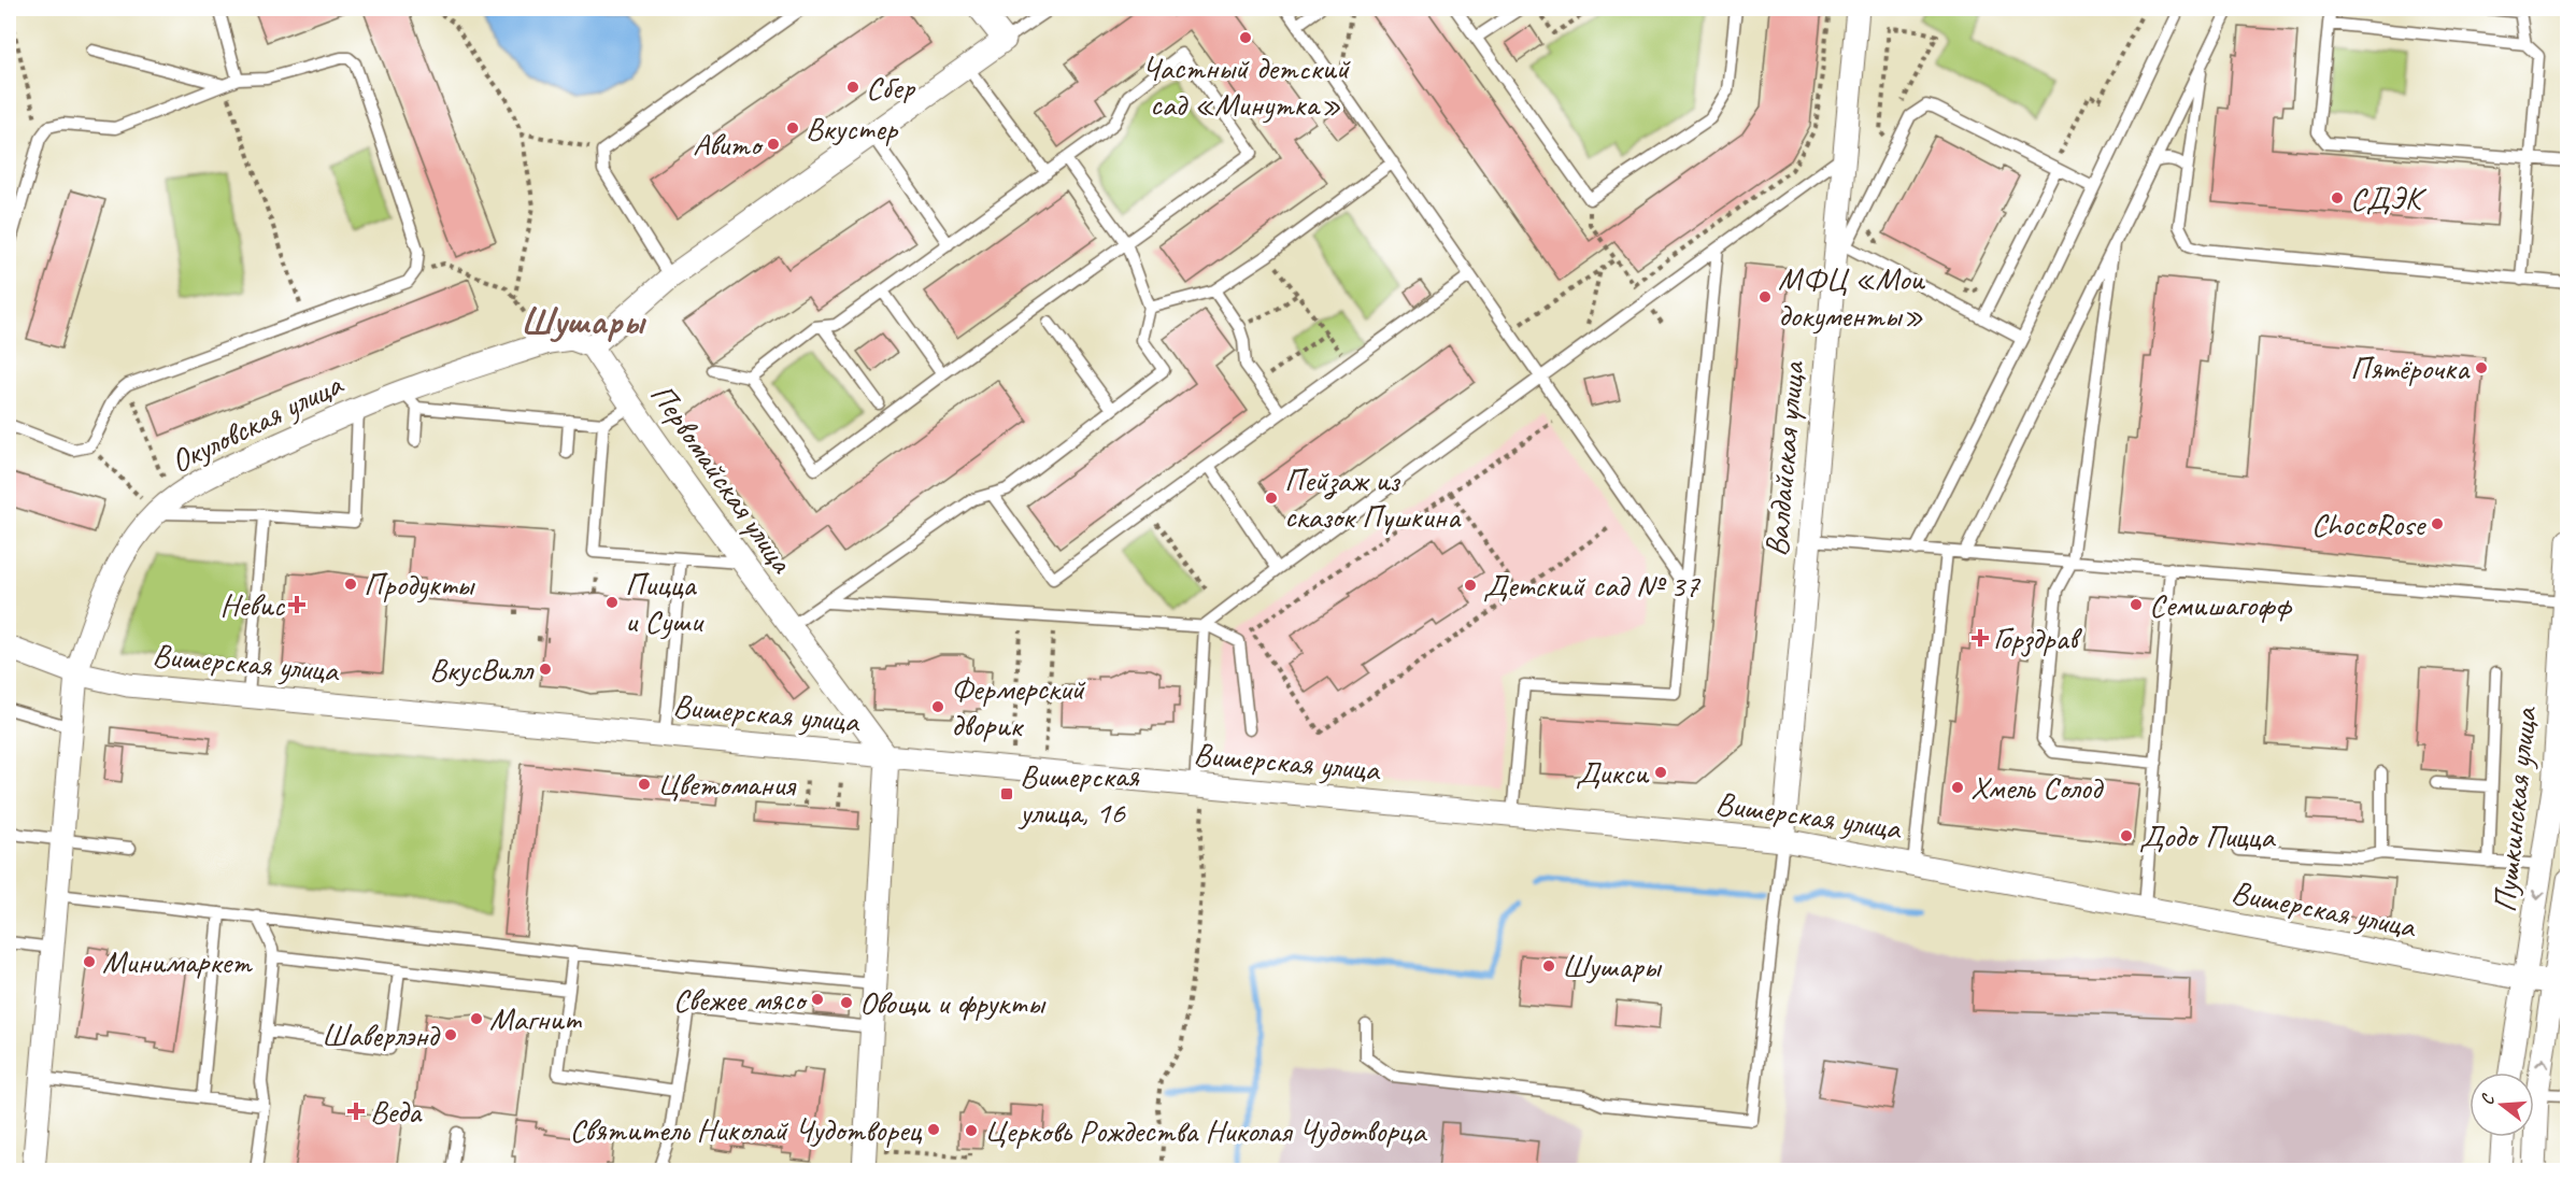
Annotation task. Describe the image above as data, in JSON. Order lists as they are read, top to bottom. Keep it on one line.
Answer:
{"streets":{"street":["Окуловская улица","Валдайская улица","Первомайская улица","Вишерская улица","Пушкинская улица"]},"crossings":[["Окуловская улица","Первомайская улица"],["Окуловская улица","Вишерская улица"],["Валдайская улица","Вишерская улица"],["Первомайская улица","Вишерская улица"],["Вишерская улица","Пушкинская улица"]],"districts":["Шушары"],"places":{"other":["Частный детский сад «Минутка»","Сбер","Вкустер","Авито","СДЭК","МФЦ «Мои документы»","Пятёрочка","Пейзаж из сказок Пушкина","ChocoRose","Продукты","Детский сад № 37","Пицца и Суши","Семишагофф","ВкусВилл","Фермерский дворик","Дикси","Цветомания","Хмель Солод","Додо Пицца","Минимаркет","Шушары","Свежее мясо","Овощи и фрукты","Магнит","Шаверлэнд","Святитель Николай Чудотворец","Церковь Рождества Николая Чудотворца"],"health":["Невис","Горздрав","Веда"],"transit":["Вишерская улица, 16"]},"north":"left"}
